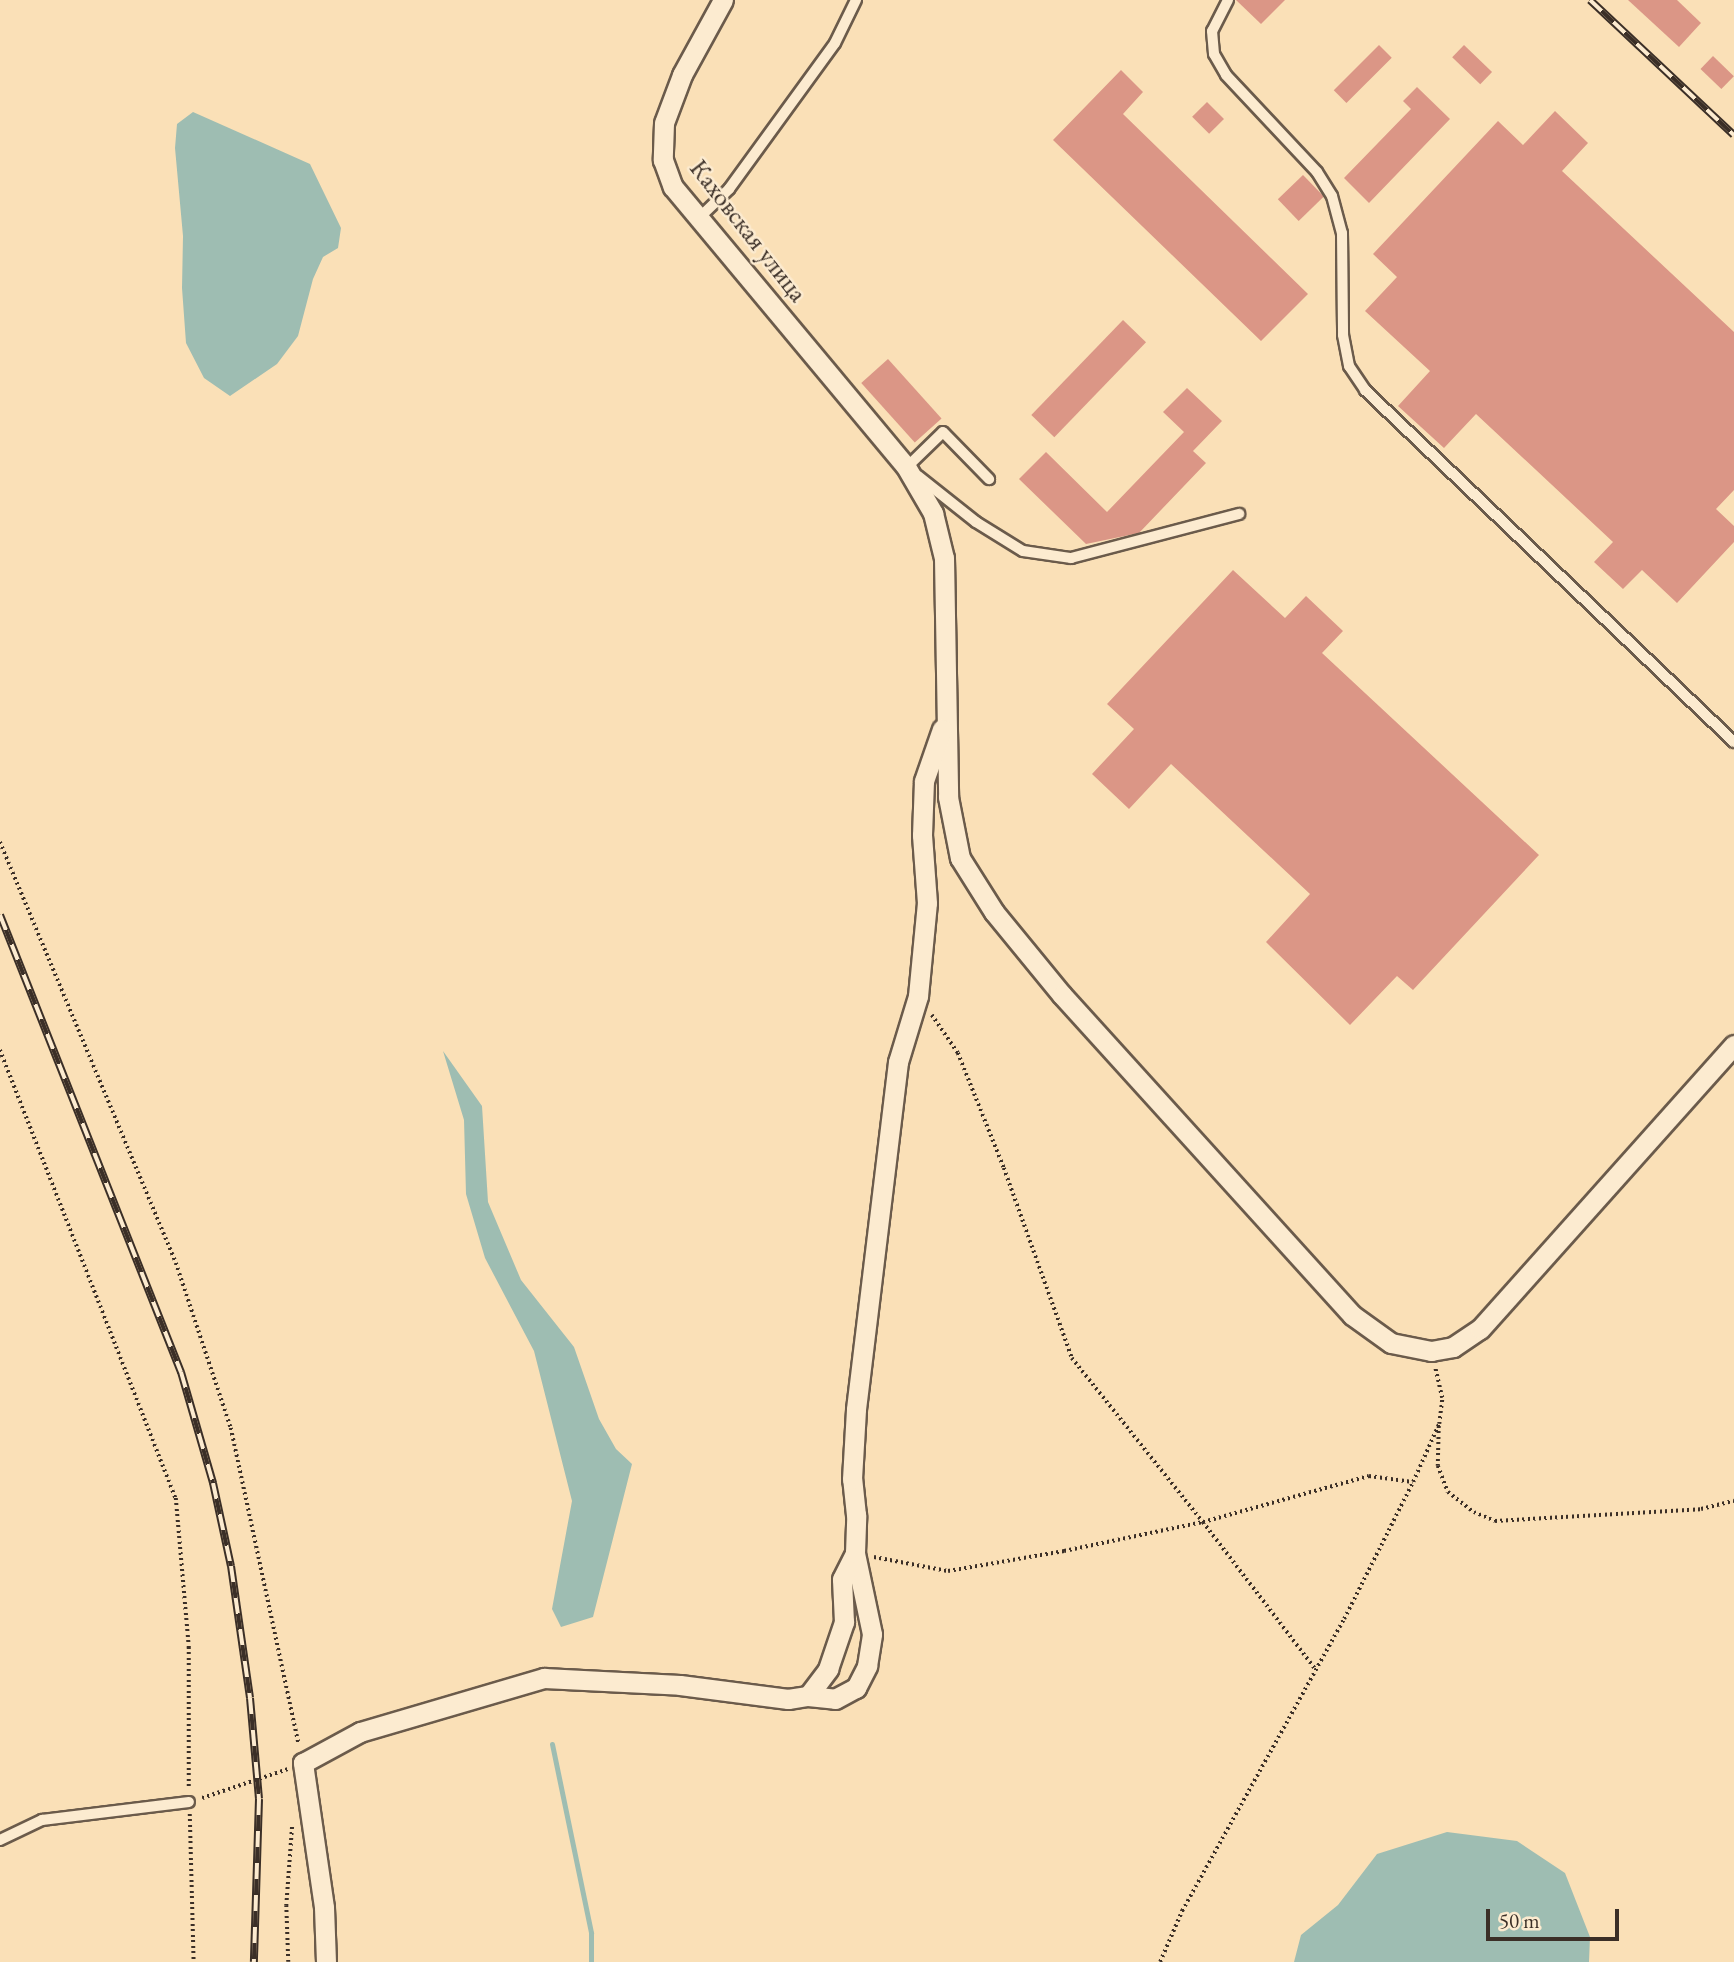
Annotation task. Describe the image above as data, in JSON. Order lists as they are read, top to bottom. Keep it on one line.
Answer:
{"streets":{"street":["Каховская улица"]},"scale_bar":"50 m"}
